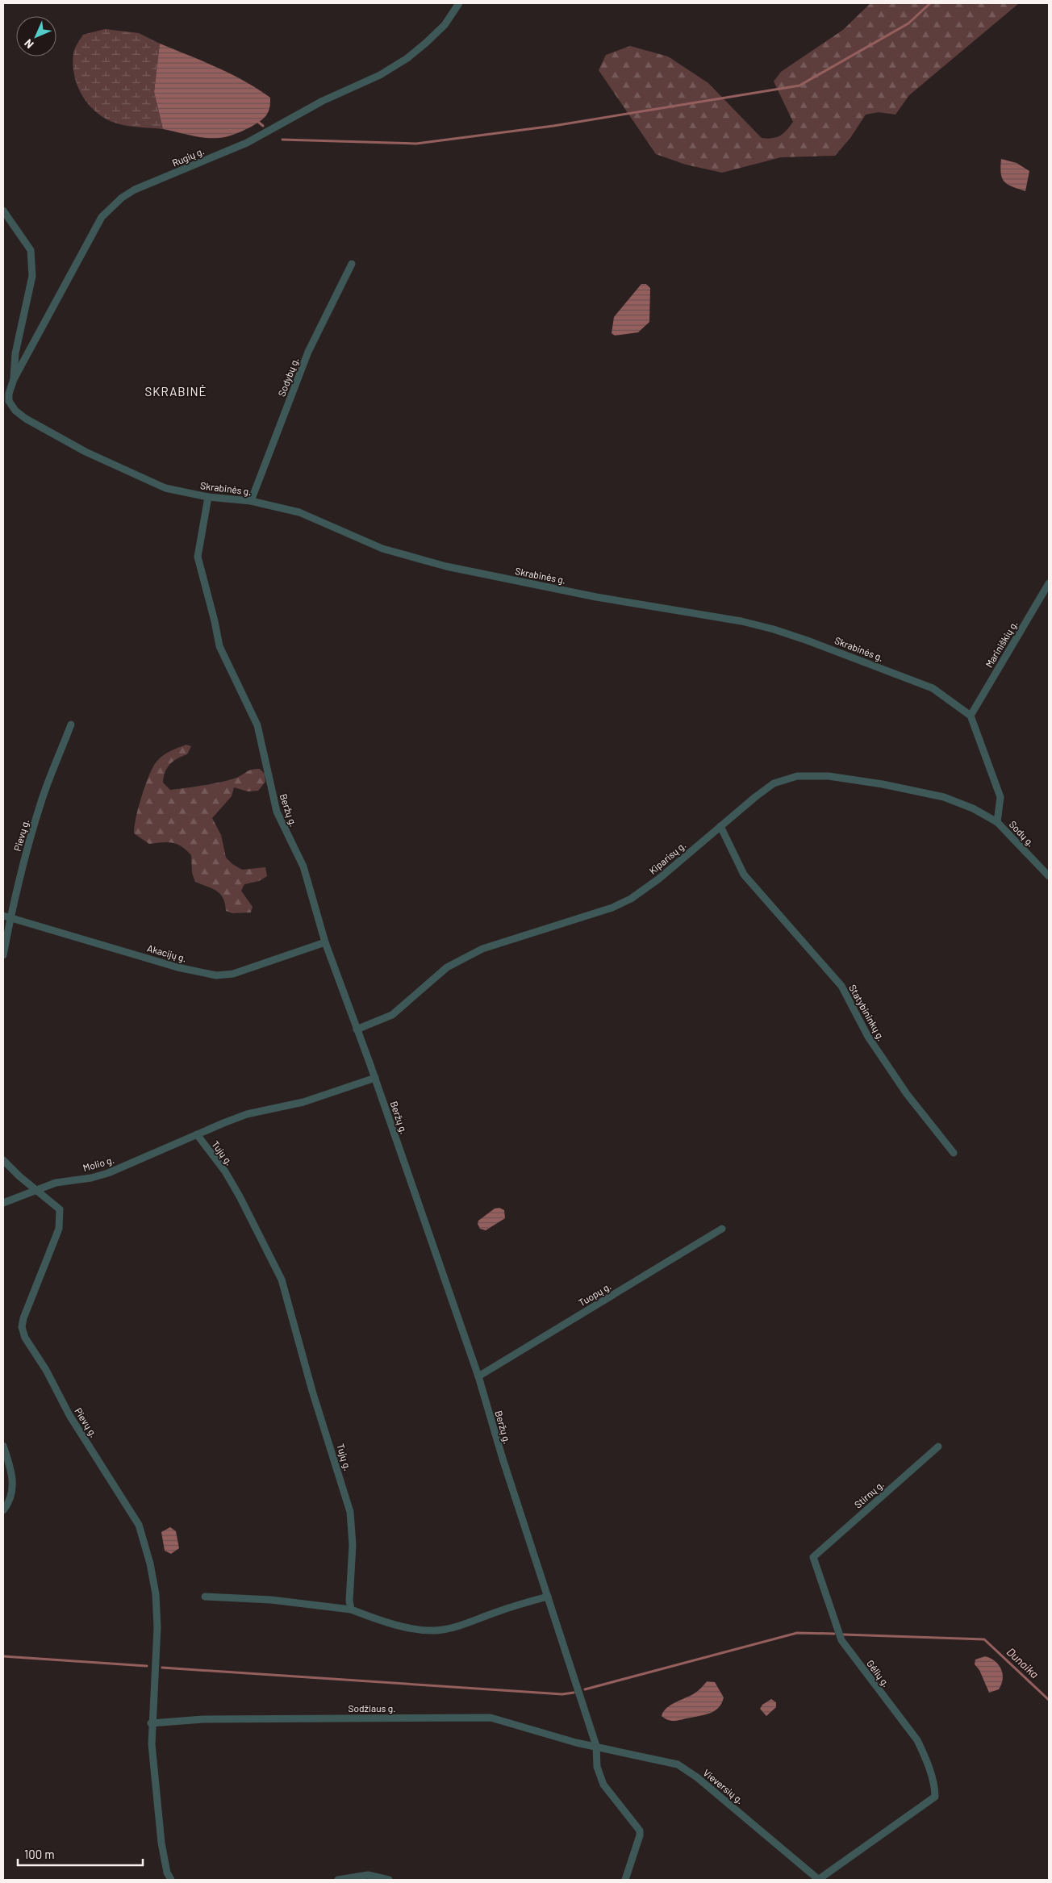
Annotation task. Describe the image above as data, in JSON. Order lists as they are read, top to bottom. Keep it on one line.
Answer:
{"streets":{"street":["Rugių g.","Sodybų g.","Skrabinės g.","Mariniškių g.","Beržų g.","Sodų g.","Pievų g.","Kiparisų g.","Akacijų g.","Statybininkų g.","Tujų g.","Molio g.","Tuopų g.","Stirnų g.","Gėlių g.","Sodžiaus g.","Vieversių g."]},"crossings":[["Rugių g.","Skrabinės g."],["Sodybų g.","Skrabinės g."],["Skrabinės g.","Mariniškių g."],["Skrabinės g.","Beržų g."],["Beržų g.","Kiparisų g."],["Beržų g.","Akacijų g."],["Beržų g.","Molio g."],["Beržų g.","Tuopų g."],["Beržų g.","Sodžiaus g."],["Beržų g.","Vieversių g."],["Sodų g.","Kiparisų g."],["Pievų g.","Akacijų g."],["Pievų g.","Molio g."],["Pievų g.","Sodžiaus g."],["Kiparisų g.","Statybininkų g."],["Tujų g.","Molio g."],["Stirnų g.","Gėlių g."],["Gėlių g.","Vieversių g."],["Sodžiaus g.","Vieversių g."]],"districts":["SKRABINĖ"],"water":["Dunaika"],"scale_bar":"100 m","north":"bottom left"}
